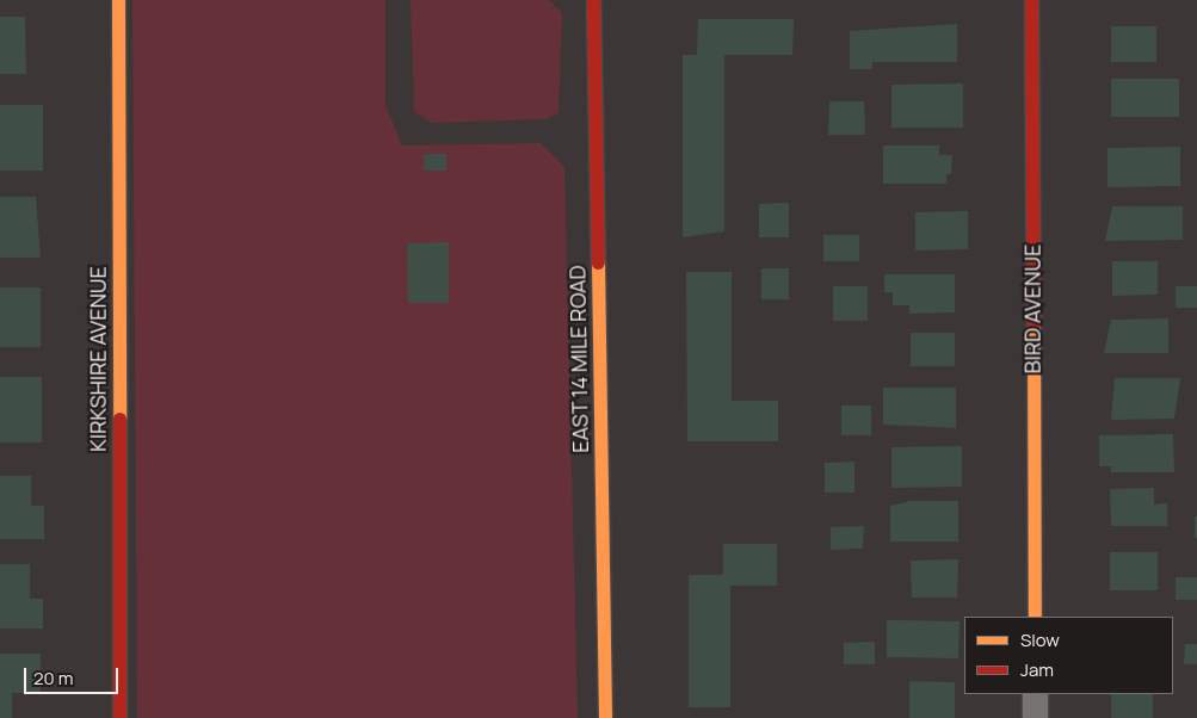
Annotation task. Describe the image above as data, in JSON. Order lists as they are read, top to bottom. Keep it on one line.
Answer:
{"streets":{"street":["BIRD AVENUE","KIRKSHIRE AVENUE","EAST 14 MILE ROAD"]},"legend":["Slow","Jam"],"scale_bar":"20 m"}
